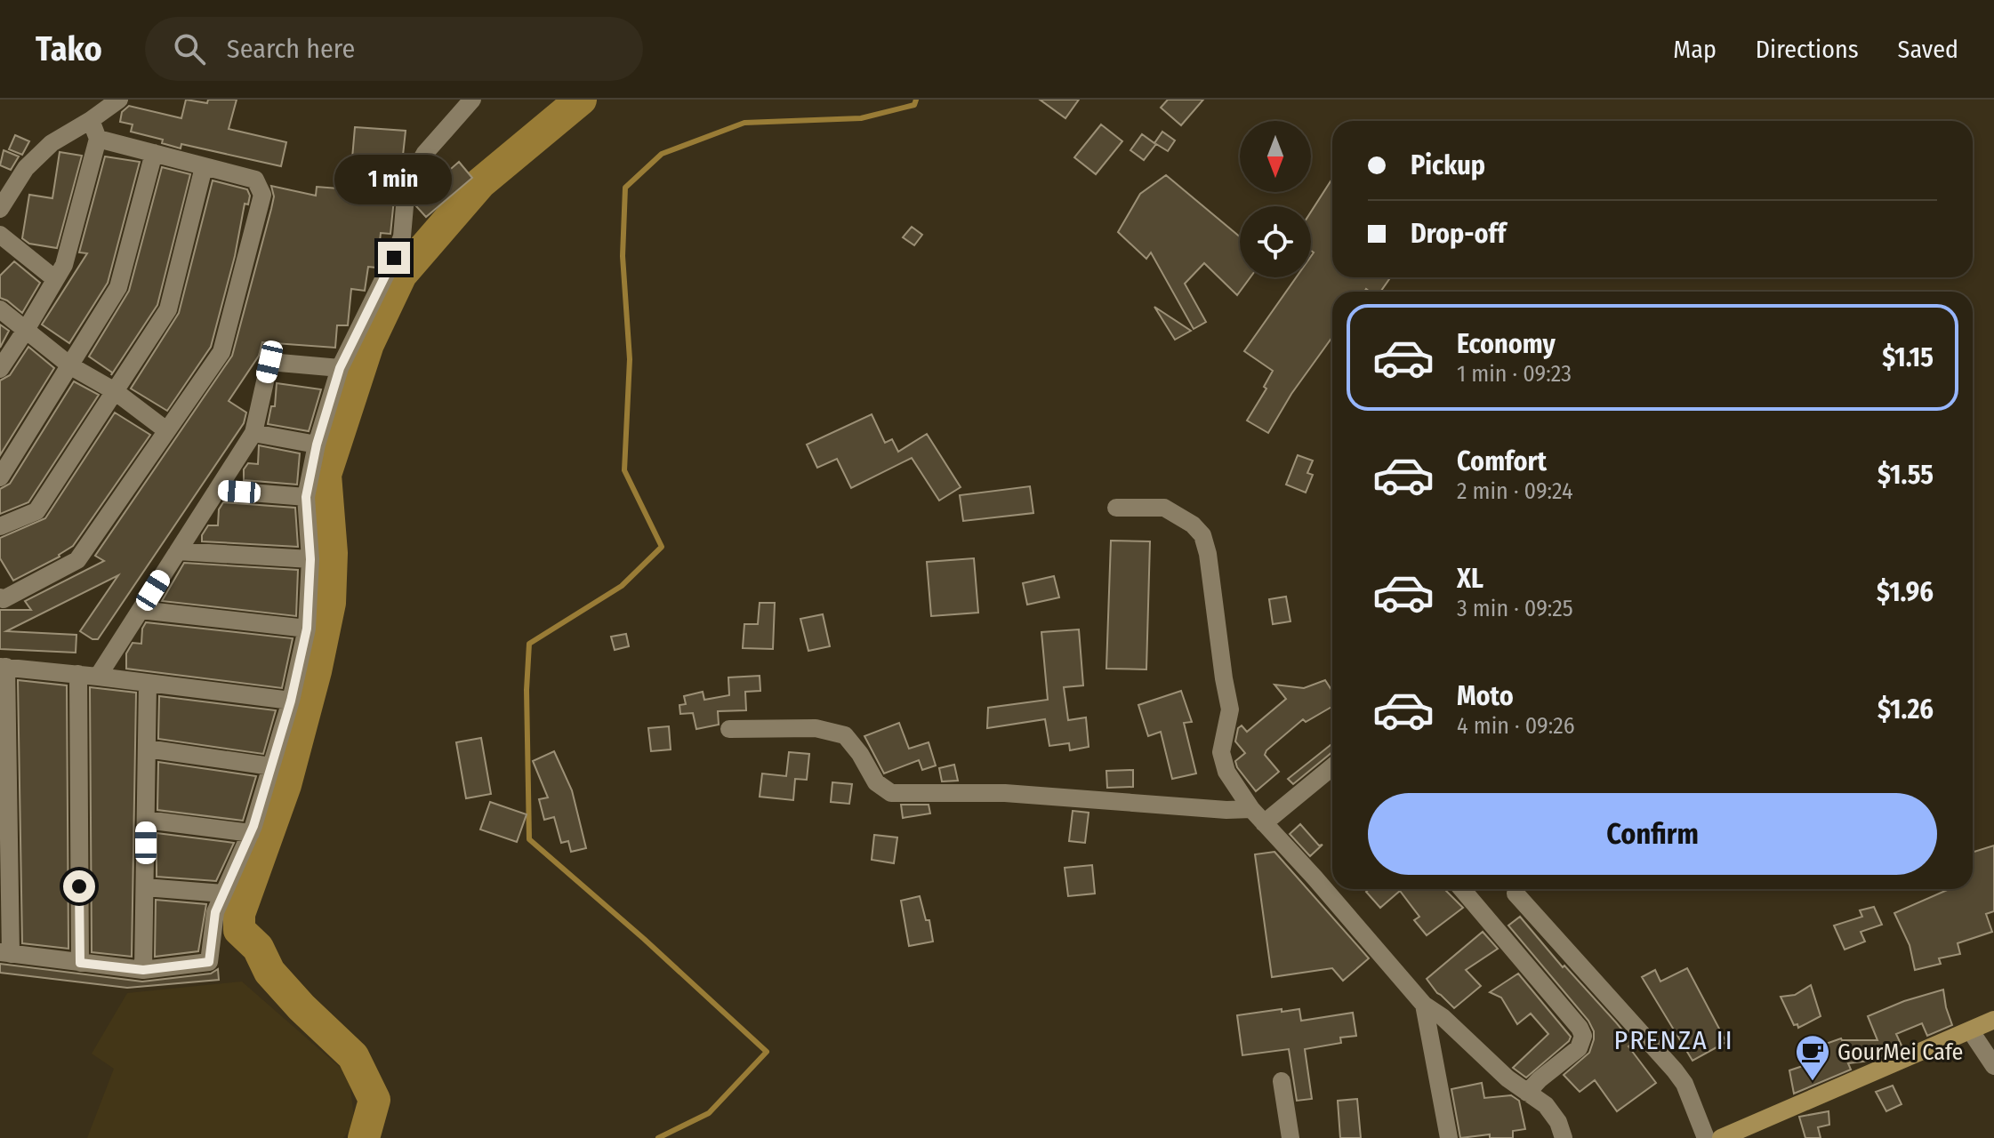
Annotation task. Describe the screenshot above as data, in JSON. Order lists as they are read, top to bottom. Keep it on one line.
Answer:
{"districts":["PRENZA II"],"places":{"cafe":["GourMei Cafe"]},"north":"bottom","page":{"header":"Tako","search":"Search here","nav":["Map","Directions","Saved"],"banner":["Pickup","Drop-off"],"bubble":"1 min","list":[{"name":"Economy","note":"1 min · 09:23","value":"$1.15"},{"name":"Comfort","note":"2 min · 09:24","value":"$1.55"},{"name":"XL","note":"3 min · 09:25","value":"$1.96"},{"name":"Moto","note":"4 min · 09:26","value":"$1.26"}],"buttons":"Confirm"}}
